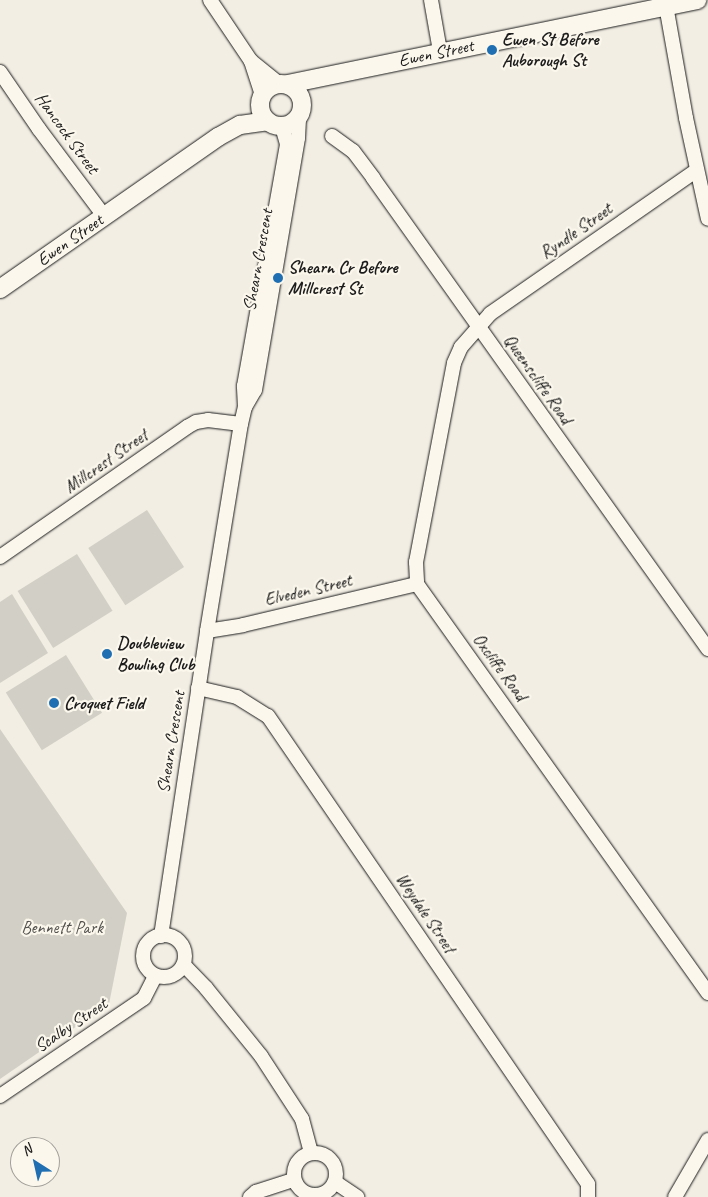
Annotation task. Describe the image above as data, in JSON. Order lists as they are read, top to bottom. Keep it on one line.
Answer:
{"streets":{"main road":["Ewen Street"],"street":["Hancock Street","Ryndle Street","Shearn Crescent","Queenscliffe Road","Millcrest Street","Elveden Street","Oxcliffe Road","Weydale Street","Scalby Street"]},"crossings":[["Ewen Street","Hancock Street"],["Ewen Street","Shearn Crescent"],["Ryndle Street","Queenscliffe Road"],["Shearn Crescent","Millcrest Street"],["Shearn Crescent","Elveden Street"],["Shearn Crescent","Weydale Street"],["Shearn Crescent","Scalby Street"],["Elveden Street","Oxcliffe Road"]],"parks":["Bennett Park"],"places":["Ewen St Before Auborough St","Shearn Cr Before Millcrest St","Doubleview Bowling Club","Croquet Field"],"north":"top left"}
